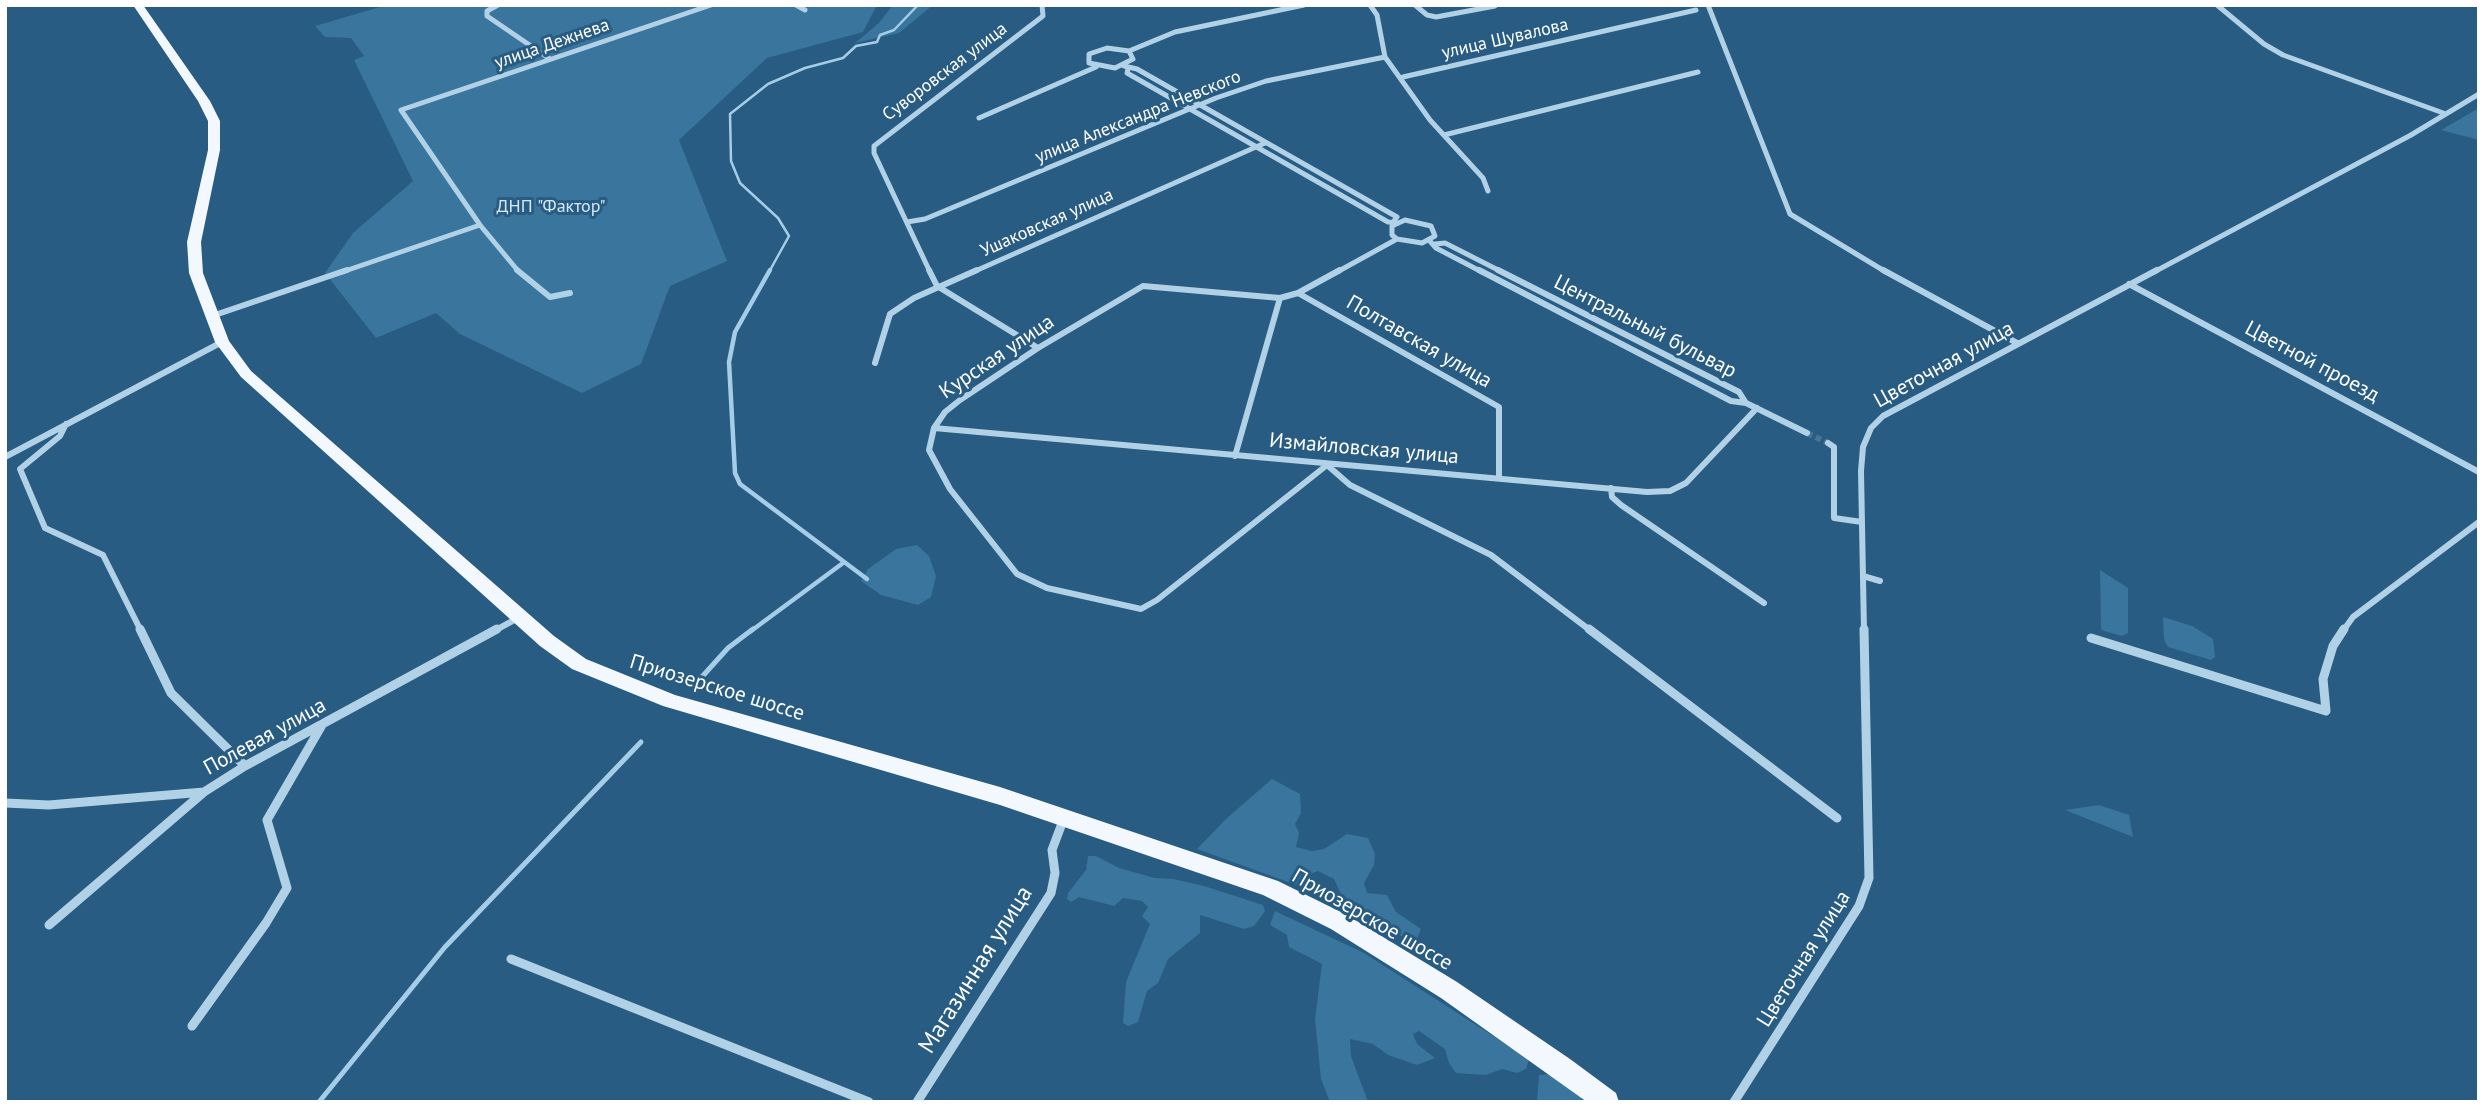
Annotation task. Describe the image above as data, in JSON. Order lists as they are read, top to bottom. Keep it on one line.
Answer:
{"streets":{"main road":["Приозерское шоссе"],"street":["улица Шувалова","улица Дежнева","Суворовская улица","улица Александра Невского","Ушаковская улица","Центральный бульвар","Полтавская улица","Курская улица","Цветной проезд","Цветочная улица","Измайловская улица","Полевая улица","Магазинная улица"]},"crossings":[["Суворовская улица","улица Александра Невского"],["Суворовская улица","Ушаковская улица"],["улица Александра Невского","Центральный бульвар"],["Ушаковская улица","Центральный бульвар"],["Полтавская улица","Измайловская улица"],["Курская улица","Измайловская улица"],["Цветной проезд","Цветочная улица"],["Приозерское шоссе","Полевая улица"],["Приозерское шоссе","Магазинная улица"]],"parks":["ДНП \"Фактор\""]}
